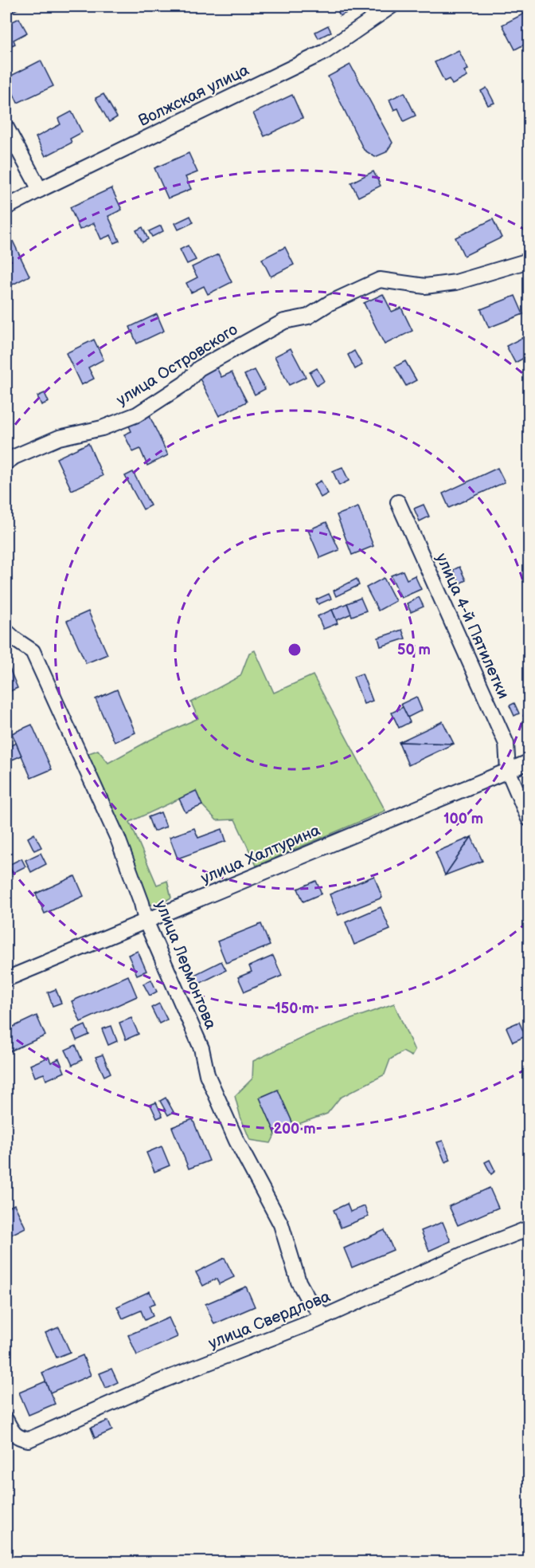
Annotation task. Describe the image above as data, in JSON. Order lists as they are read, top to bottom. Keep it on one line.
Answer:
{"streets":{"street":["Волжская улица","улица Островского","улица 4-й Пятилетки","улица Халтурина","улица Лермонтова","улица Свердлова"]},"crossings":[["улица 4-й Пятилетки","улица Халтурина"],["улица Халтурина","улица Лермонтова"],["улица Лермонтова","улица Свердлова"]],"rings":["50 m","100 m","150 m","200 m"]}
